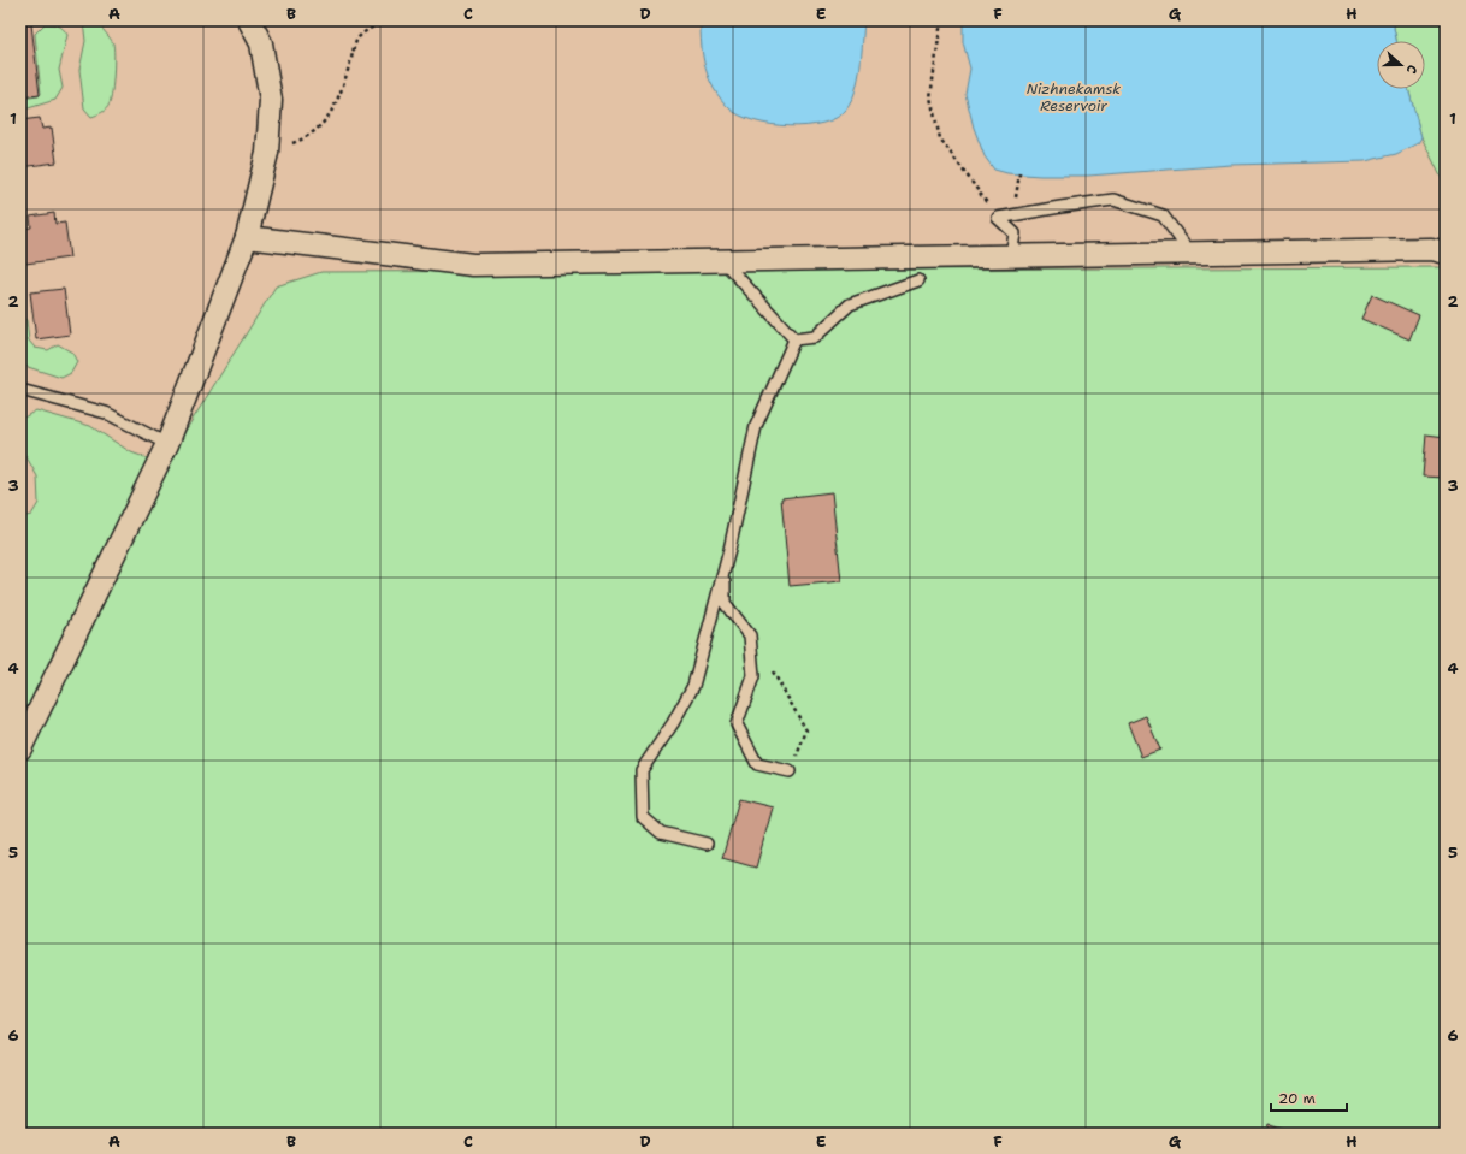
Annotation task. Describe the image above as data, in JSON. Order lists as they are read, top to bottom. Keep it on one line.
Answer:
{"water":["Nizhnekamsk Reservoir"],"scale_bar":"20 m","north":"right","grid":{"columns":["A","B","C","D","E","F","G","H"],"rows":["1","2","3","4","5","6"]}}
